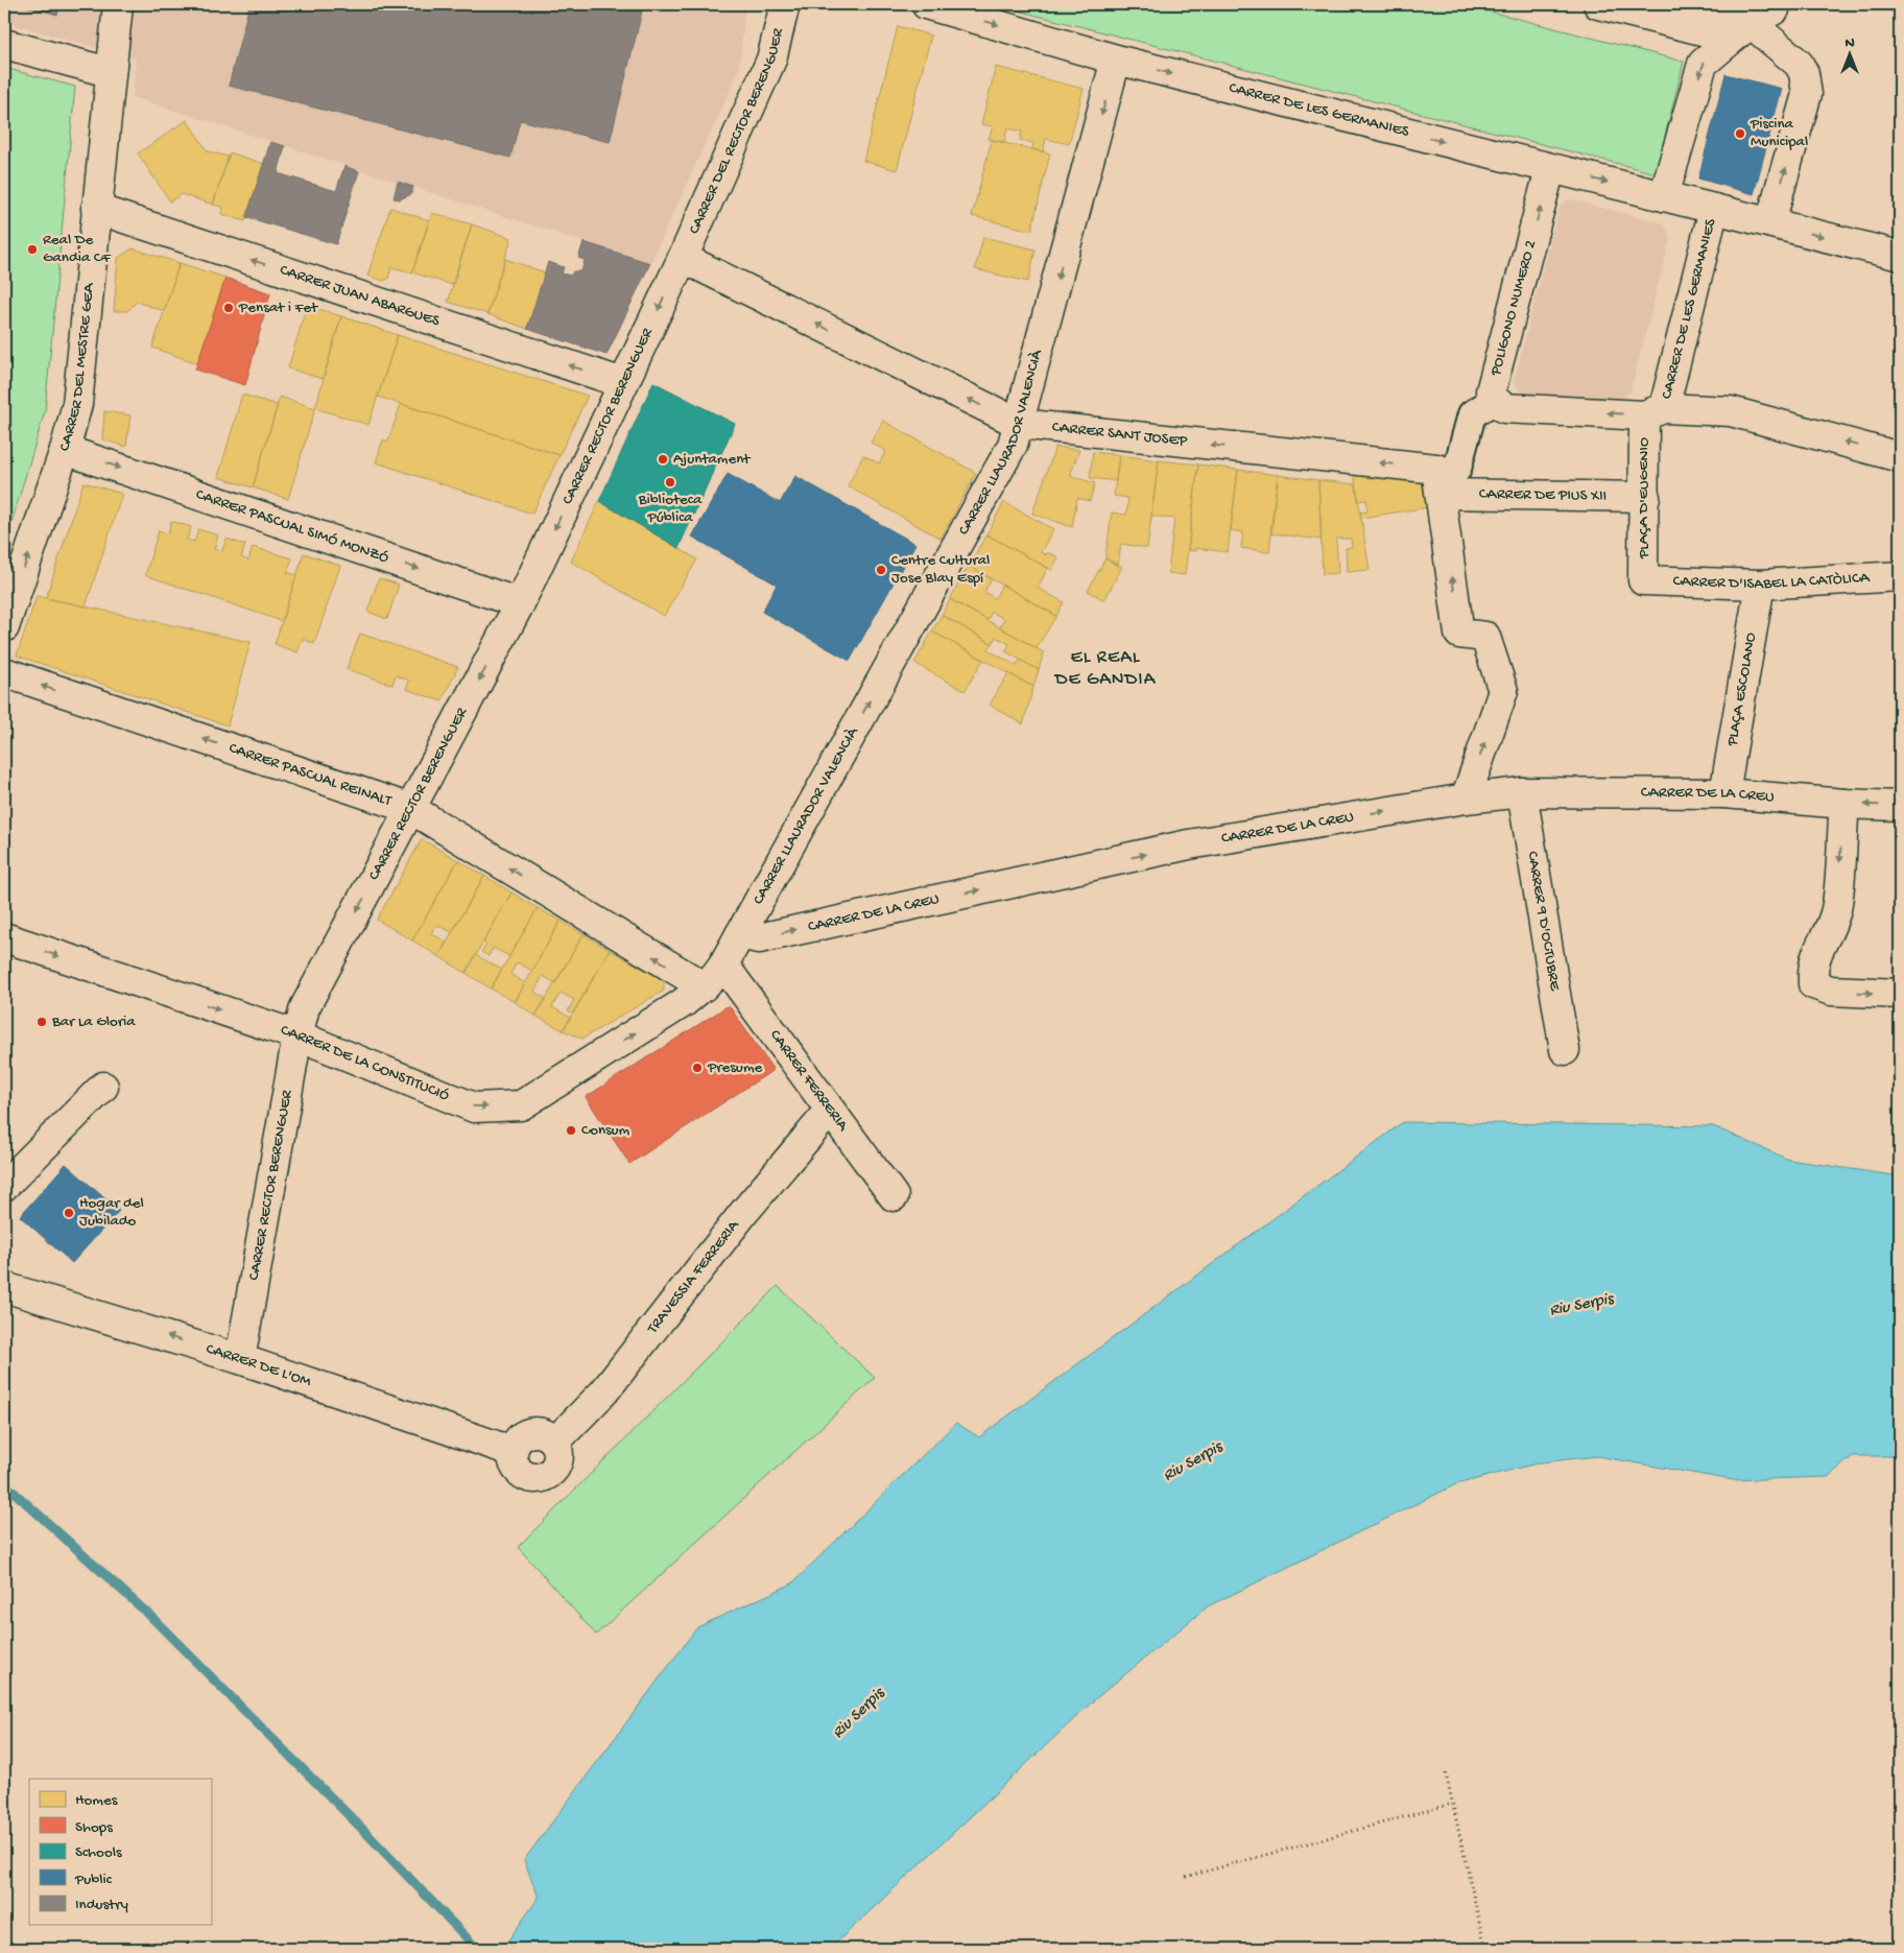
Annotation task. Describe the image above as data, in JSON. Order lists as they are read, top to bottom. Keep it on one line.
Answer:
{"streets":{"street":["CARRER DE LES GERMANIES","CARRER DEL RECTOR BERENGUER","CARRER JUAN ABARGUES","POLIGONO NUMERO 2","CARRER DEL MESTRE GEA","CARRER RECTOR BERENGUER","CARRER SANT JOSEP","CARRER LLAURADOR VALENCIÀ","CARRER DE PIUS XII","PLAÇA D'EUGENIO","CARRER PASCUAL SIMÓ MONZÓ","CARRER D'ISABEL LA CATÒLICA","PLAÇA ESCOLANO","CARRER PASCUAL REINALT","CARRER DE LA CREU","CARRER 9 D'OCTUBRE","CARRER DE LA CONSTITUCIÓ","CARRER FERRERIA","TRAVESSIA FERRERIA","CARRER DE L'OM"]},"crossings":[["CARRER DE LES GERMANIES","POLIGONO NUMERO 2"],["CARRER DE LES GERMANIES","CARRER LLAURADOR VALENCIÀ"],["CARRER DE LES GERMANIES","PLAÇA D'EUGENIO"],["CARRER DEL RECTOR BERENGUER","CARRER RECTOR BERENGUER"],["CARRER DEL RECTOR BERENGUER","CARRER SANT JOSEP"],["CARRER JUAN ABARGUES","CARRER DEL MESTRE GEA"],["CARRER JUAN ABARGUES","CARRER RECTOR BERENGUER"],["CARRER DEL MESTRE GEA","CARRER PASCUAL SIMÓ MONZÓ"],["CARRER RECTOR BERENGUER","CARRER SANT JOSEP"],["CARRER RECTOR BERENGUER","CARRER PASCUAL SIMÓ MONZÓ"],["CARRER RECTOR BERENGUER","CARRER PASCUAL REINALT"],["CARRER RECTOR BERENGUER","CARRER DE LA CONSTITUCIÓ"],["CARRER RECTOR BERENGUER","CARRER DE L'OM"],["CARRER SANT JOSEP","CARRER LLAURADOR VALENCIÀ"],["CARRER SANT JOSEP","CARRER DE PIUS XII"],["CARRER LLAURADOR VALENCIÀ","CARRER PASCUAL REINALT"],["CARRER LLAURADOR VALENCIÀ","CARRER DE LA CREU"],["CARRER LLAURADOR VALENCIÀ","CARRER DE LA CONSTITUCIÓ"],["CARRER LLAURADOR VALENCIÀ","CARRER FERRERIA"],["CARRER DE PIUS XII","PLAÇA D'EUGENIO"],["PLAÇA D'EUGENIO","CARRER D'ISABEL LA CATÒLICA"],["CARRER D'ISABEL LA CATÒLICA","PLAÇA ESCOLANO"],["PLAÇA ESCOLANO","CARRER DE LA CREU"],["CARRER PASCUAL REINALT","CARRER DE LA CONSTITUCIÓ"],["CARRER DE LA CREU","CARRER 9 D'OCTUBRE"],["CARRER FERRERIA","TRAVESSIA FERRERIA"],["TRAVESSIA FERRERIA","CARRER DE L'OM"]],"one_way":["CARRER JUAN ABARGUES","POLIGONO NUMERO 2","CARRER RECTOR BERENGUER","CARRER SANT JOSEP","CARRER PASCUAL SIMÓ MONZÓ","CARRER PASCUAL REINALT","CARRER DE LA CREU","CARRER DE LA CONSTITUCIÓ","CARRER DE L'OM"],"districts":["EL REAL DE GANDIA"],"water":["Riu Serpis"],"places":["Piscina Municipal","Real De Gandia CF","Pensat i Fet","Ajuntament","Biblioteca Pública","Centre Cultural Jose Blay Espí","Bar La Gloria","Presume","Consum","Hogar del Jubilado"],"legend":["Homes","Shops","Schools","Public","Industry"],"north":"top"}
